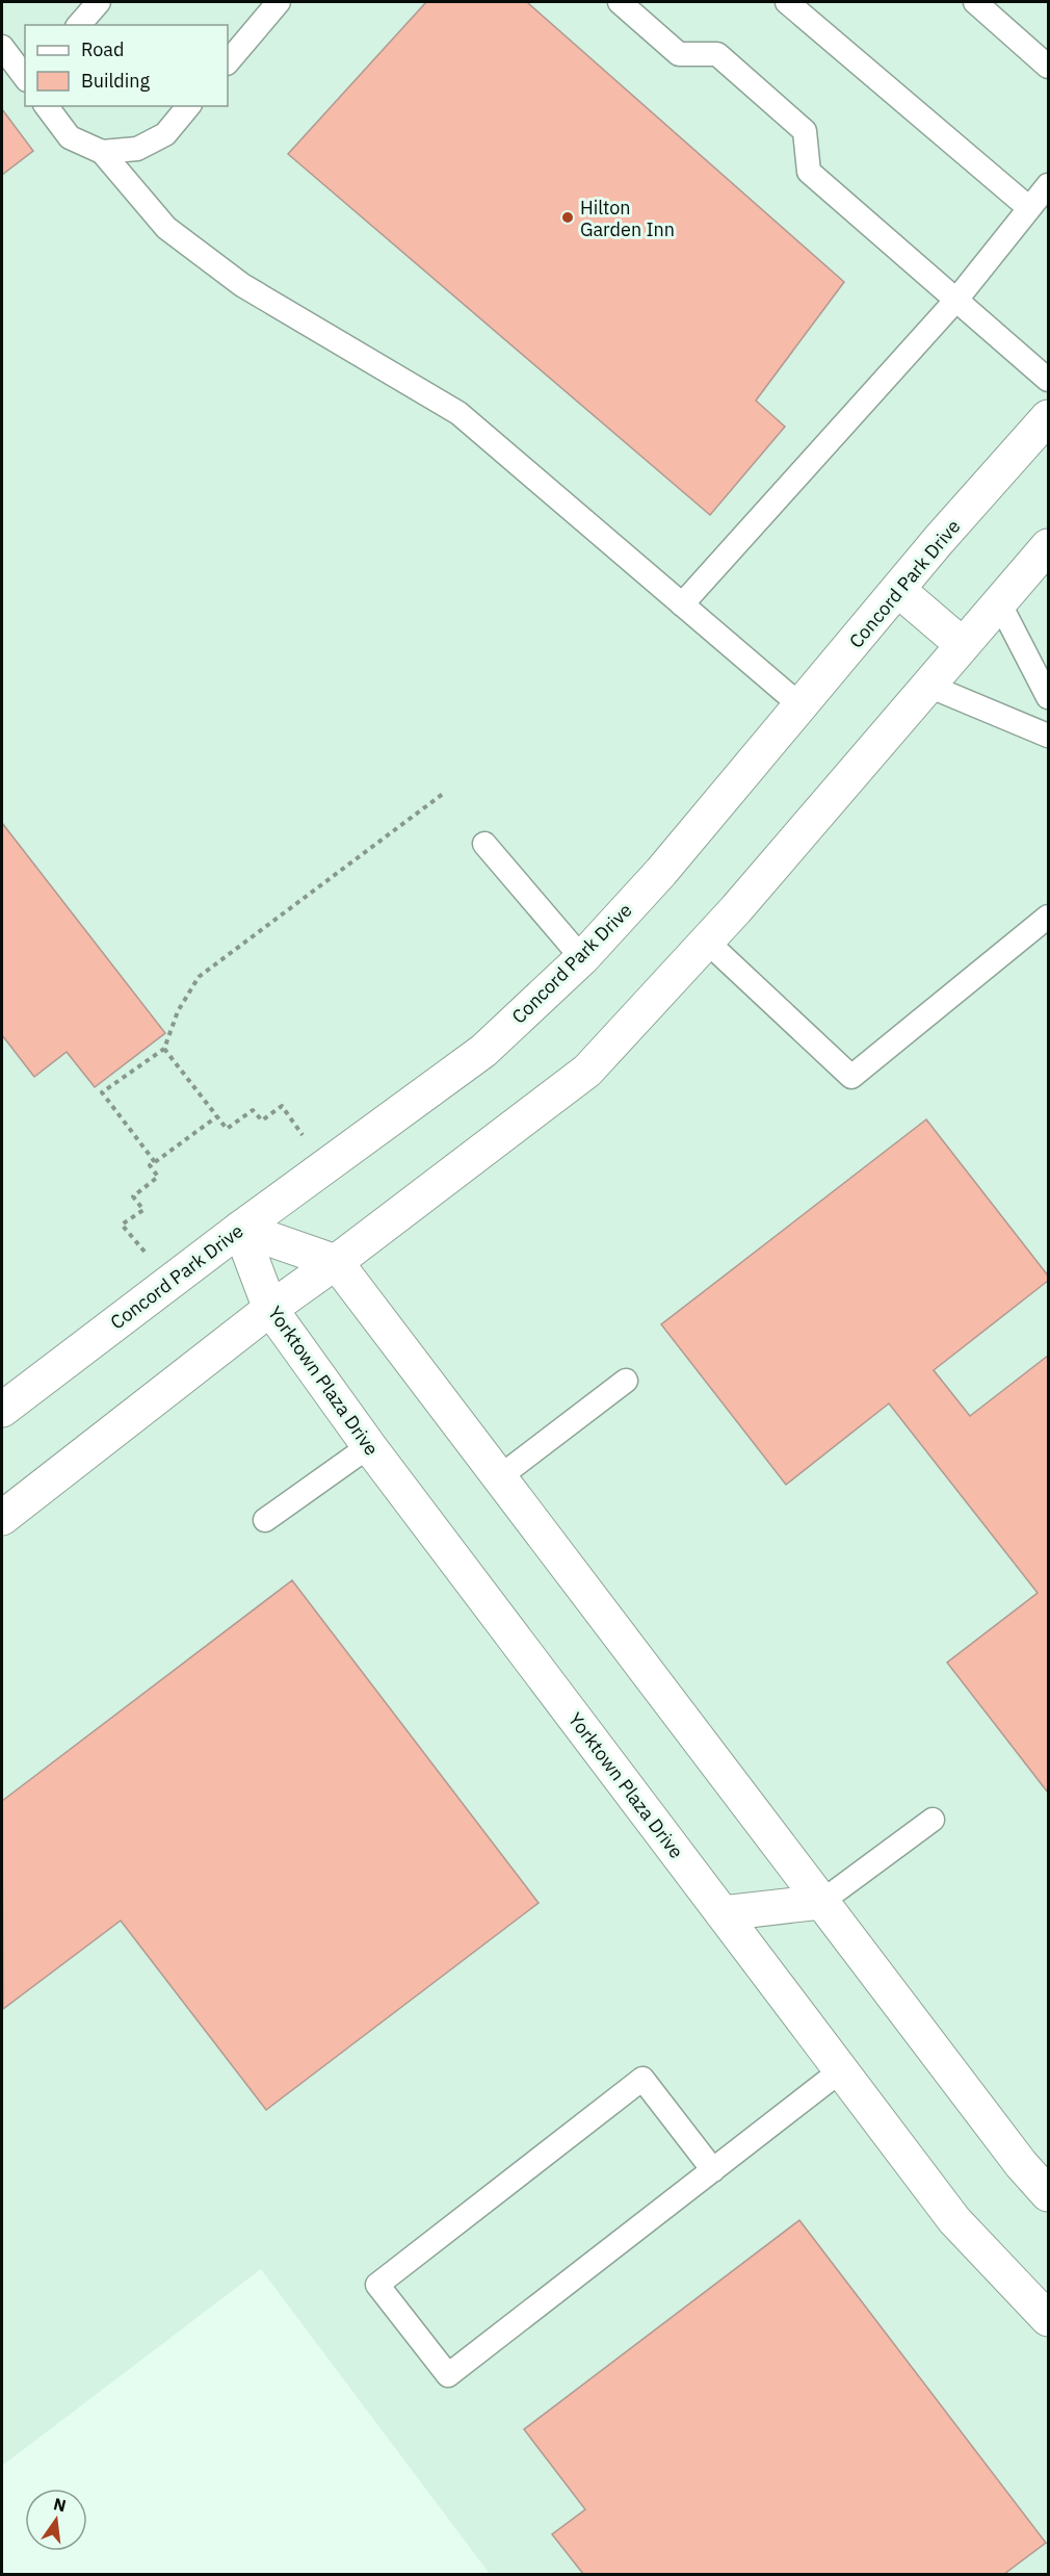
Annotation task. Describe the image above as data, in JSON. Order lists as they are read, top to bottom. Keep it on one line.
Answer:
{"streets":{"street":["Concord Park Drive","Yorktown Plaza Drive"]},"crossings":[["Concord Park Drive","Yorktown Plaza Drive"]],"places":["Hilton Garden Inn"],"legend":["Road","Building"],"north":"top"}
